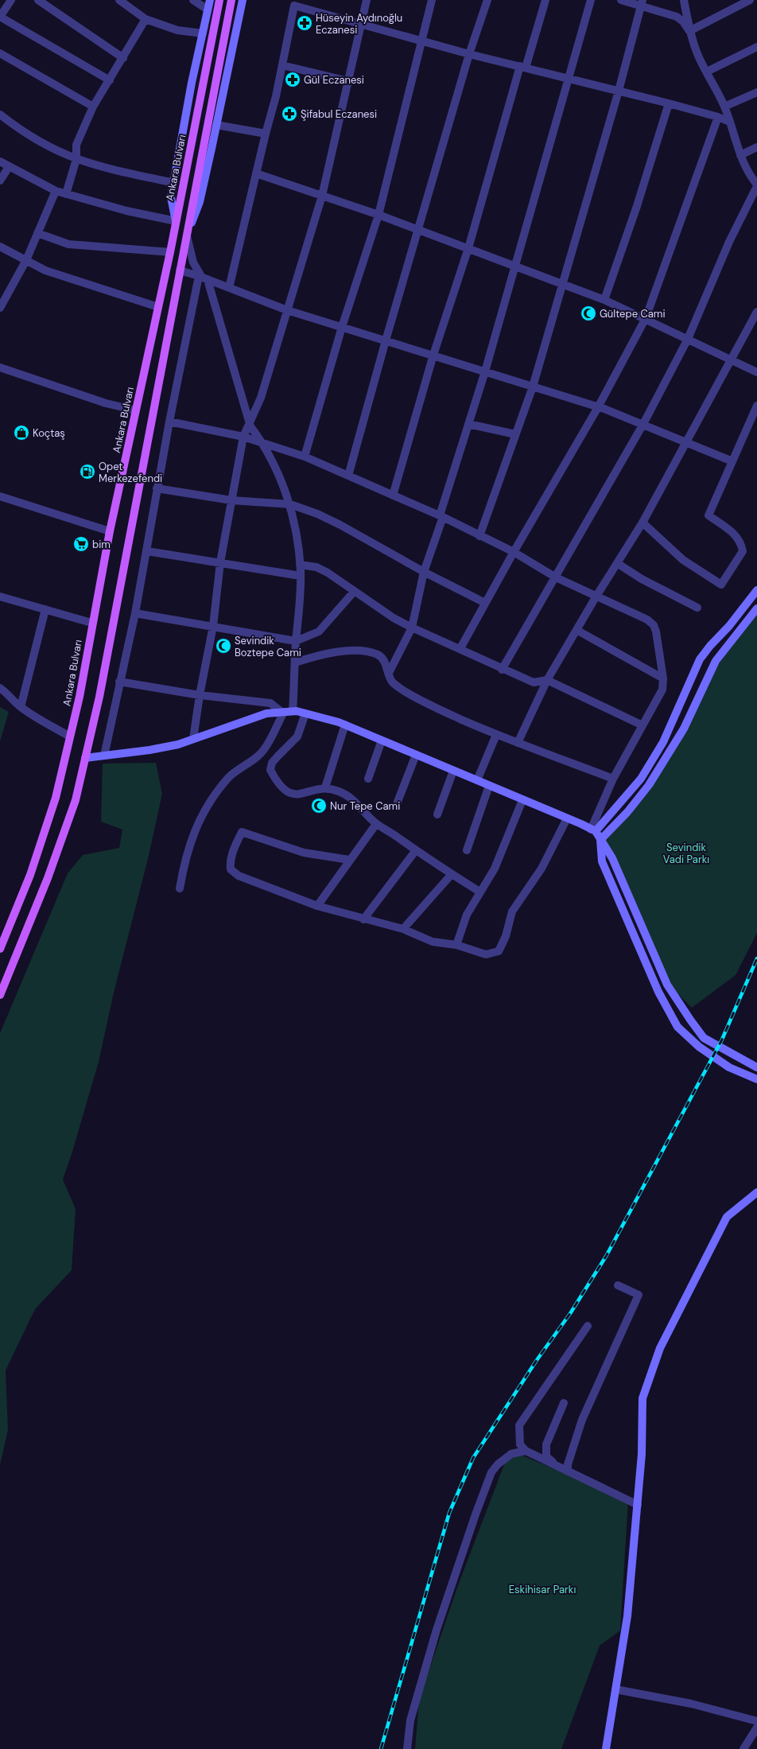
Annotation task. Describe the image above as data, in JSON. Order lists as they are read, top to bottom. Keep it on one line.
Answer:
{"streets":{"main road":["Ankara Bulvarı"]},"parks":["Sevindik Vadi Parkı","Eskihisar Parkı"],"places":{"pharmacy":["Hüseyin Aydınoğlu Eczanesi","Gül Eczanesi","Şifabul Eczanesi"],"mosque":["Gültepe Cami","Sevindik Boztepe Cami","Nur Tepe Cami"],"shop":["Koçtaş"],"fuel station":["Opet Merkezefendi"],"supermarket":["bim"]}}
